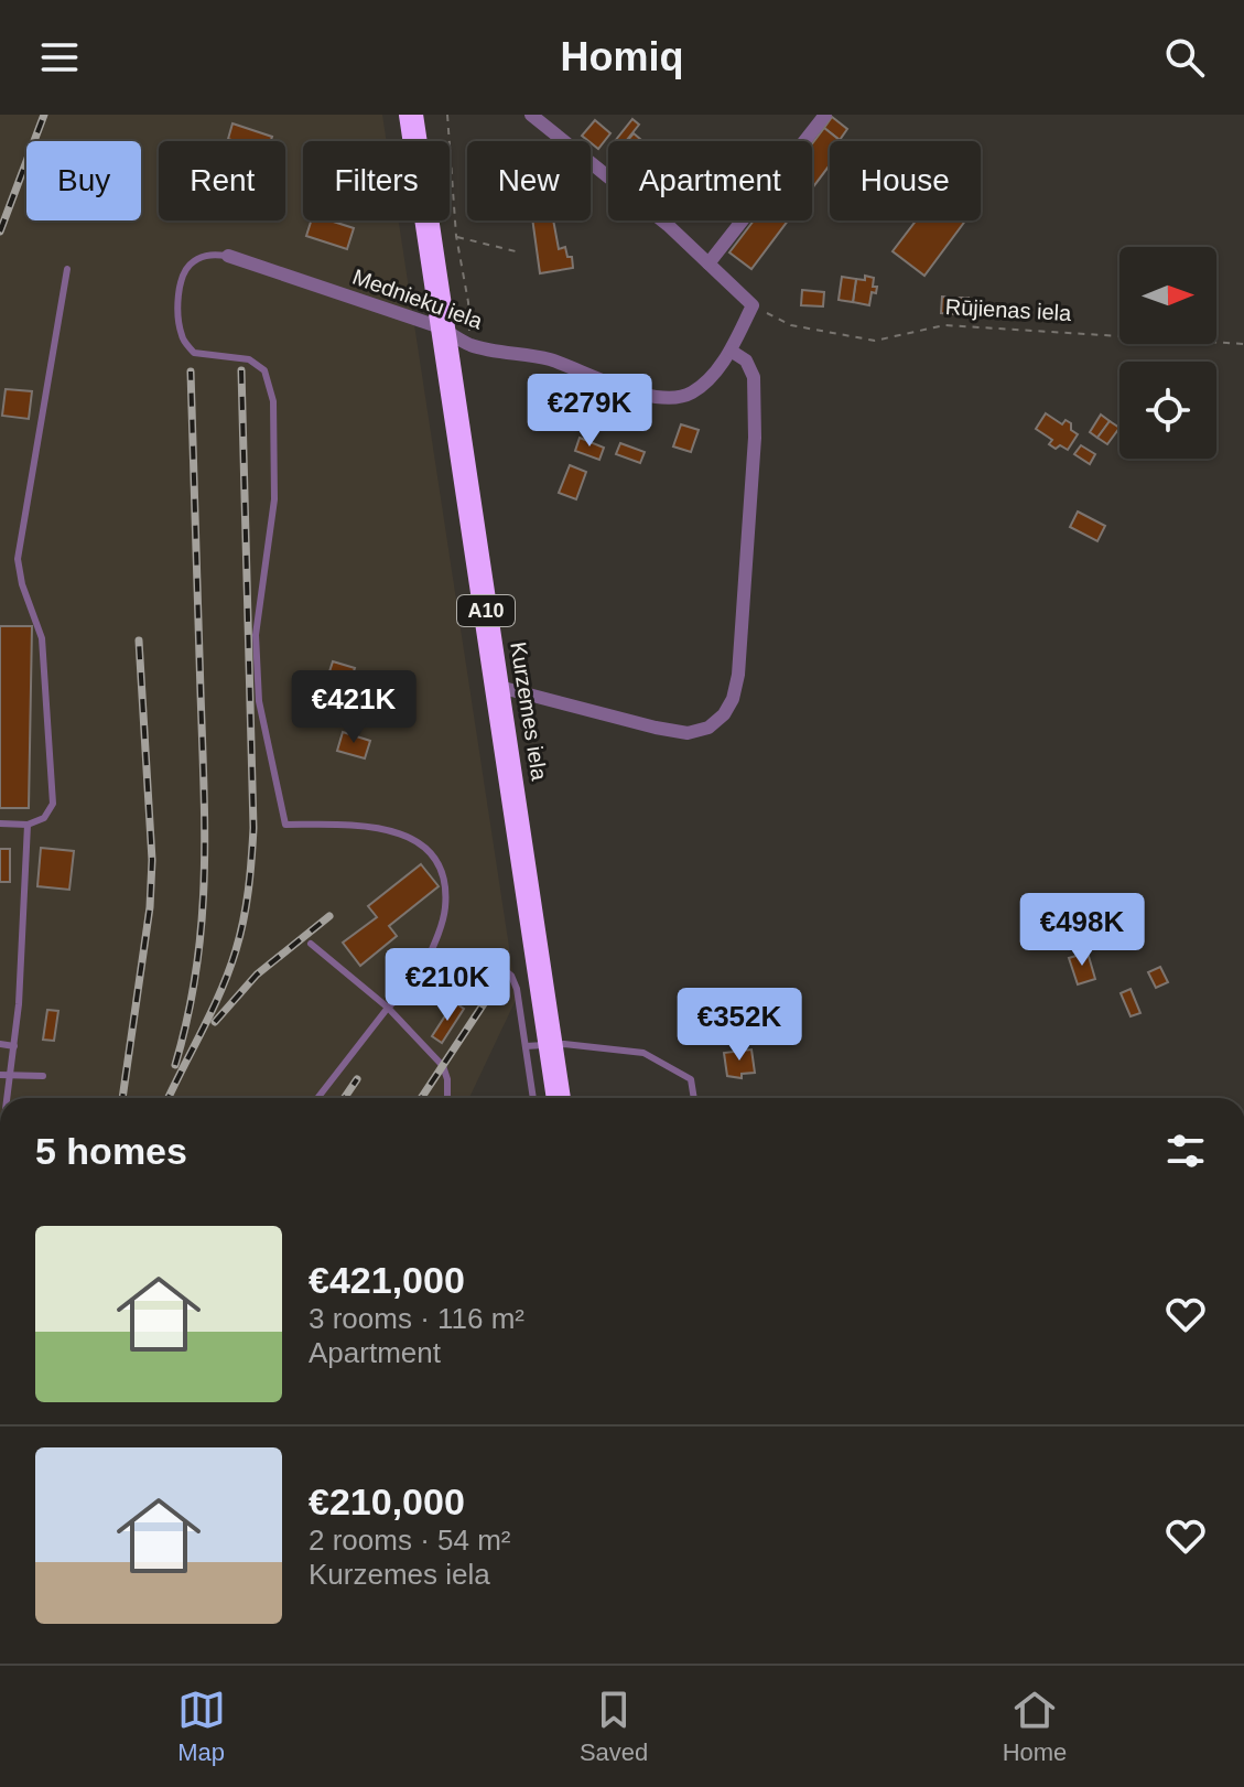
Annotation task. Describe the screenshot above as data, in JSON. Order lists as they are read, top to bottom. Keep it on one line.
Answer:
{"streets":{"highway":["A10","Kurzemes iela"],"street":["Mednieku iela"],"path":["Rūjienas iela"]},"crossings":[["Mednieku iela","Rūjienas iela"],["Mednieku iela","Kurzemes iela"]],"north":"right","page":{"header":"Homiq","chip":["Buy","Rent","Filters","New","Apartment","House"],"price":["€279K","€421K","€498K","€210K","€352K"],"heading":"5 homes","list":[{"name":"€421,000","note":"3 rooms · 116 m² · Apartment"},{"name":"€210,000","note":"2 rooms · 54 m² · Kurzemes iela"}],"tabs":["Map","Saved","Home"]}}
